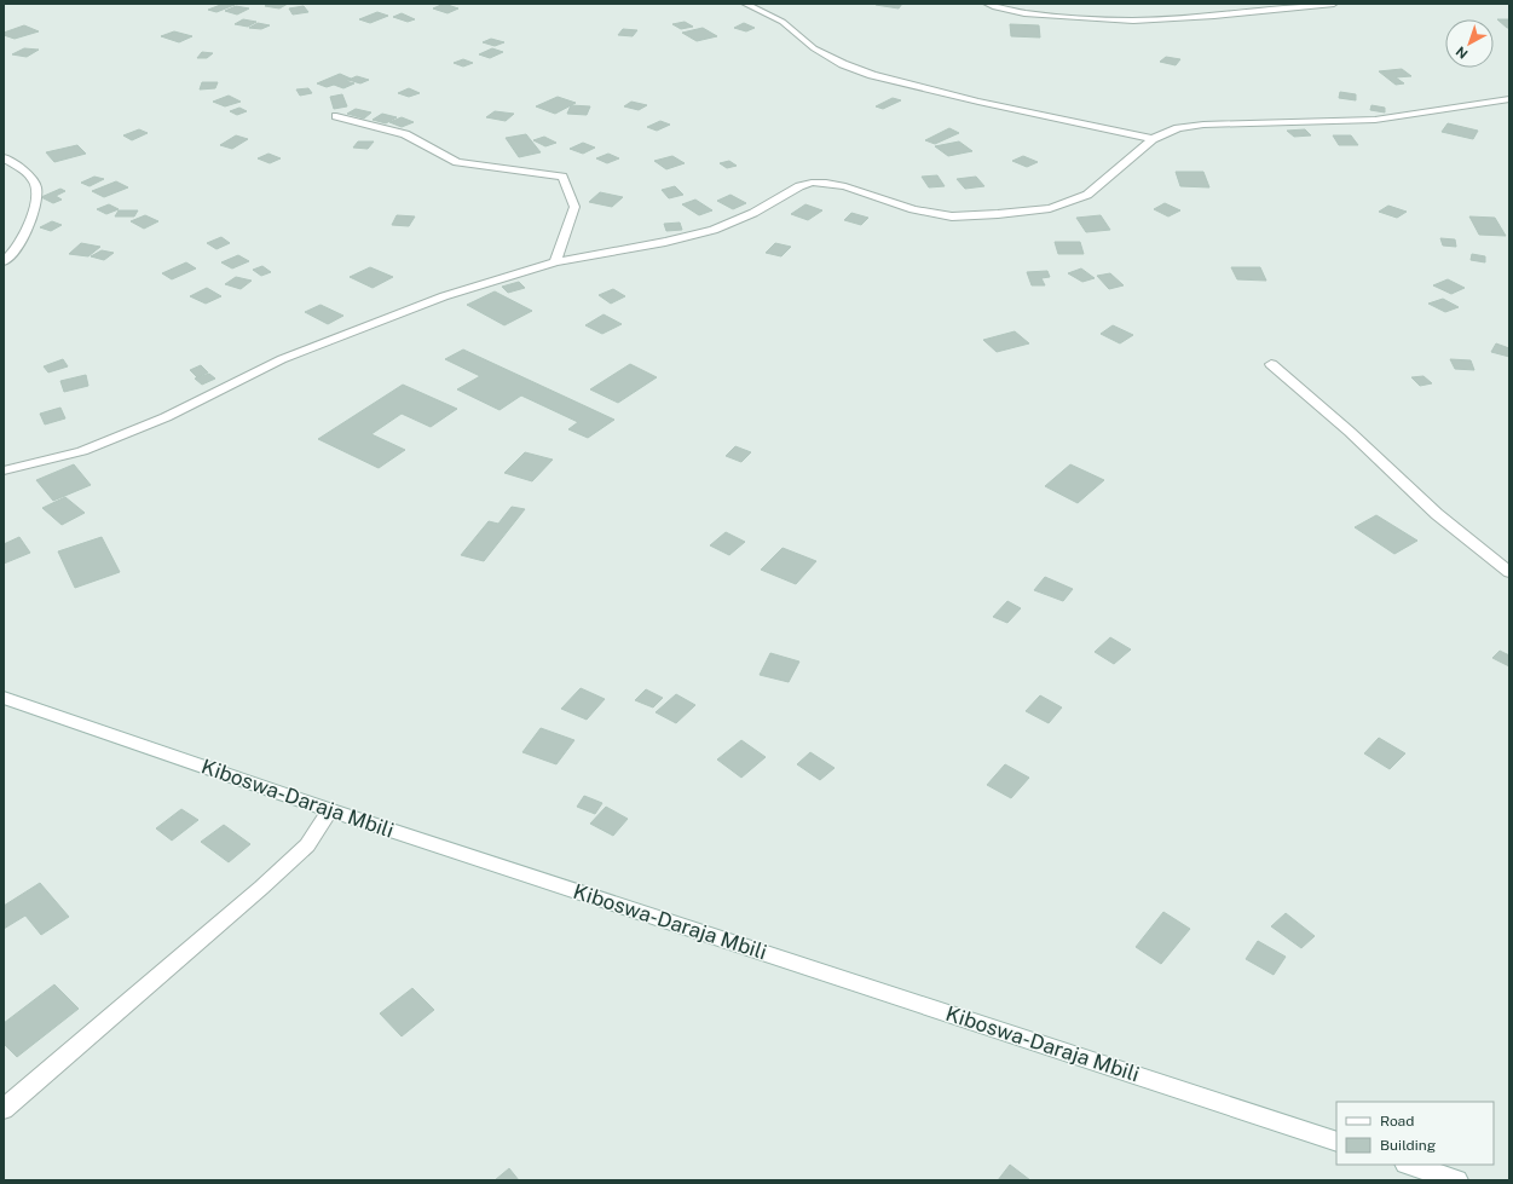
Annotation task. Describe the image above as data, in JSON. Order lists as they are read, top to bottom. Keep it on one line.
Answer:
{"streets":{"street":["Kiboswa-Daraja Mbili"]},"legend":["Road","Building"],"north":"bottom left"}
